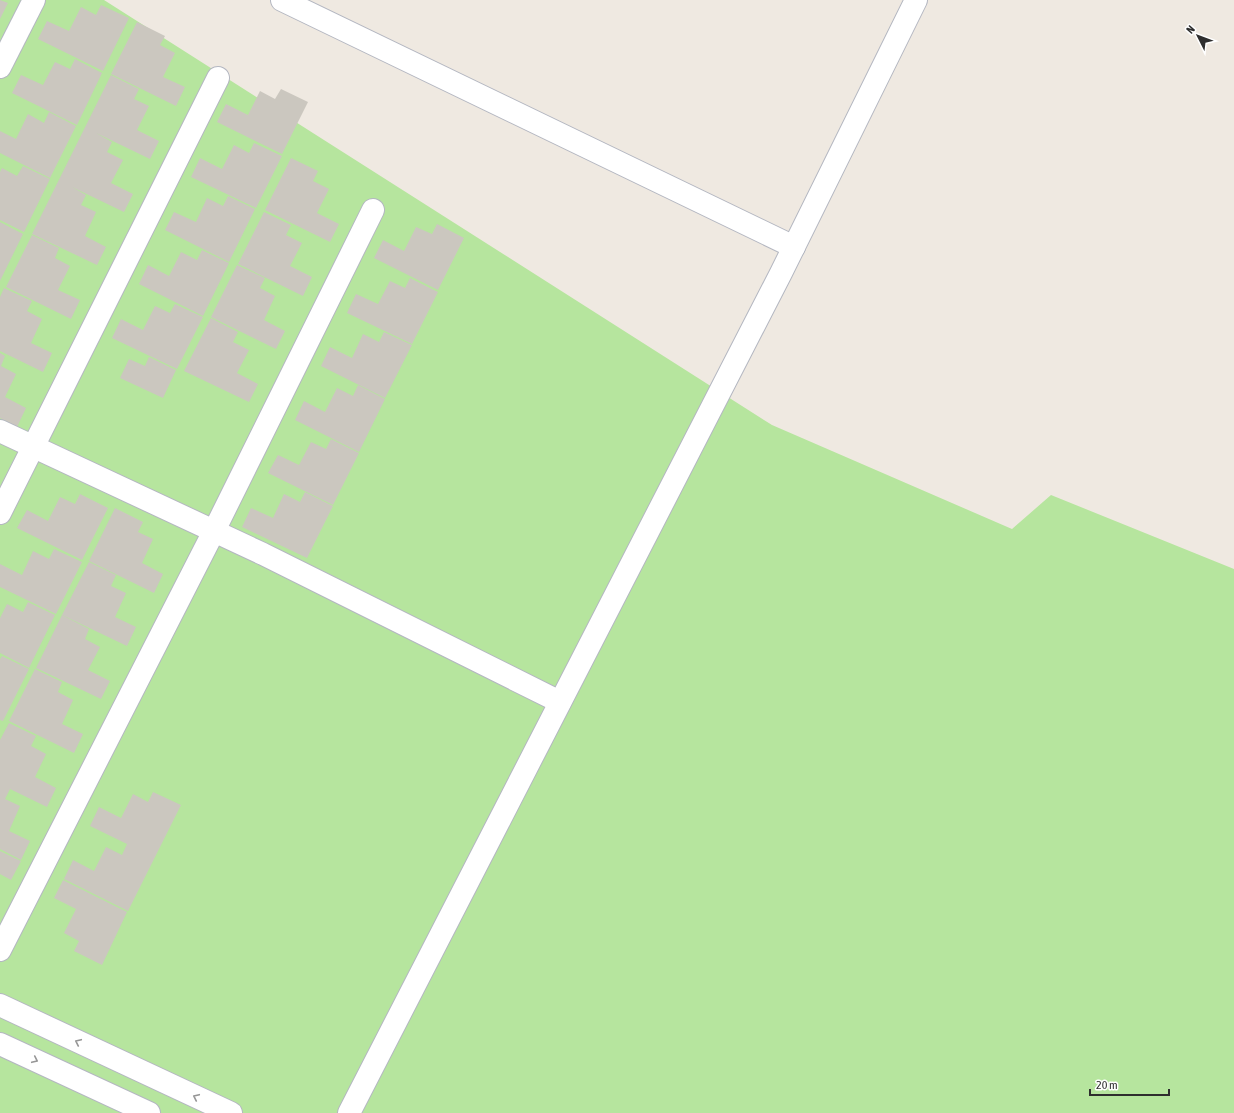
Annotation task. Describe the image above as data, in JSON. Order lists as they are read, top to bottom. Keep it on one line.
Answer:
{"scale_bar":"20 m","north":"top left"}
